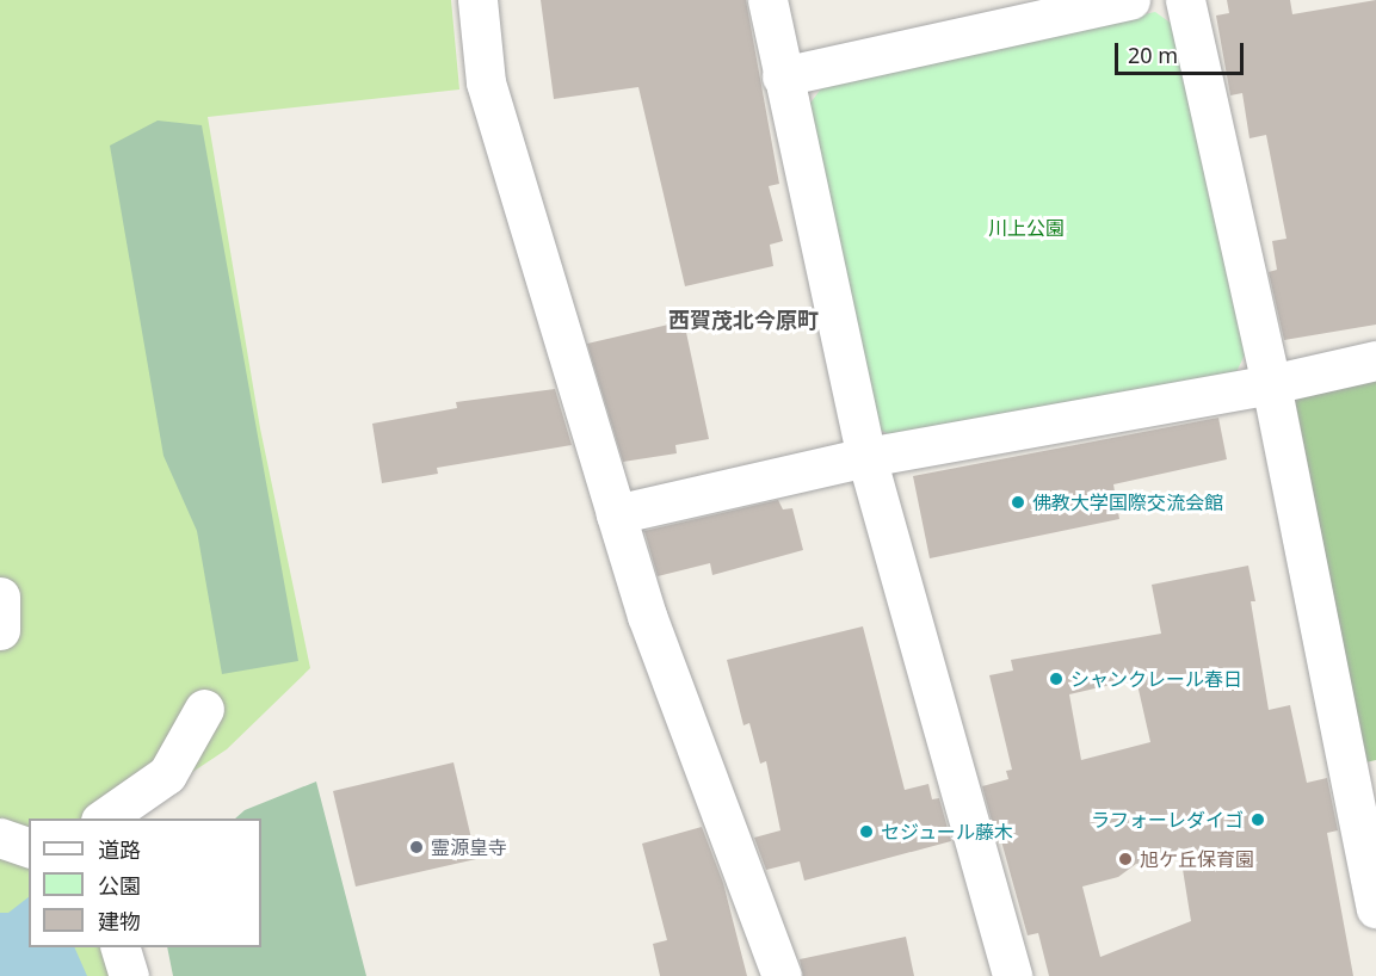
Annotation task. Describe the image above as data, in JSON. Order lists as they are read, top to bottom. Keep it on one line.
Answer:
{"districts":["西賀茂北今原町"],"parks":["川上公園"],"places":["佛教大学国際交流会館","シャンクレール春日","ラフォーレダイゴ","セジュール藤木","霊源皇寺","旭ケ丘保育園"],"legend":["道路","公園","建物"],"scale_bar":"20 m"}
